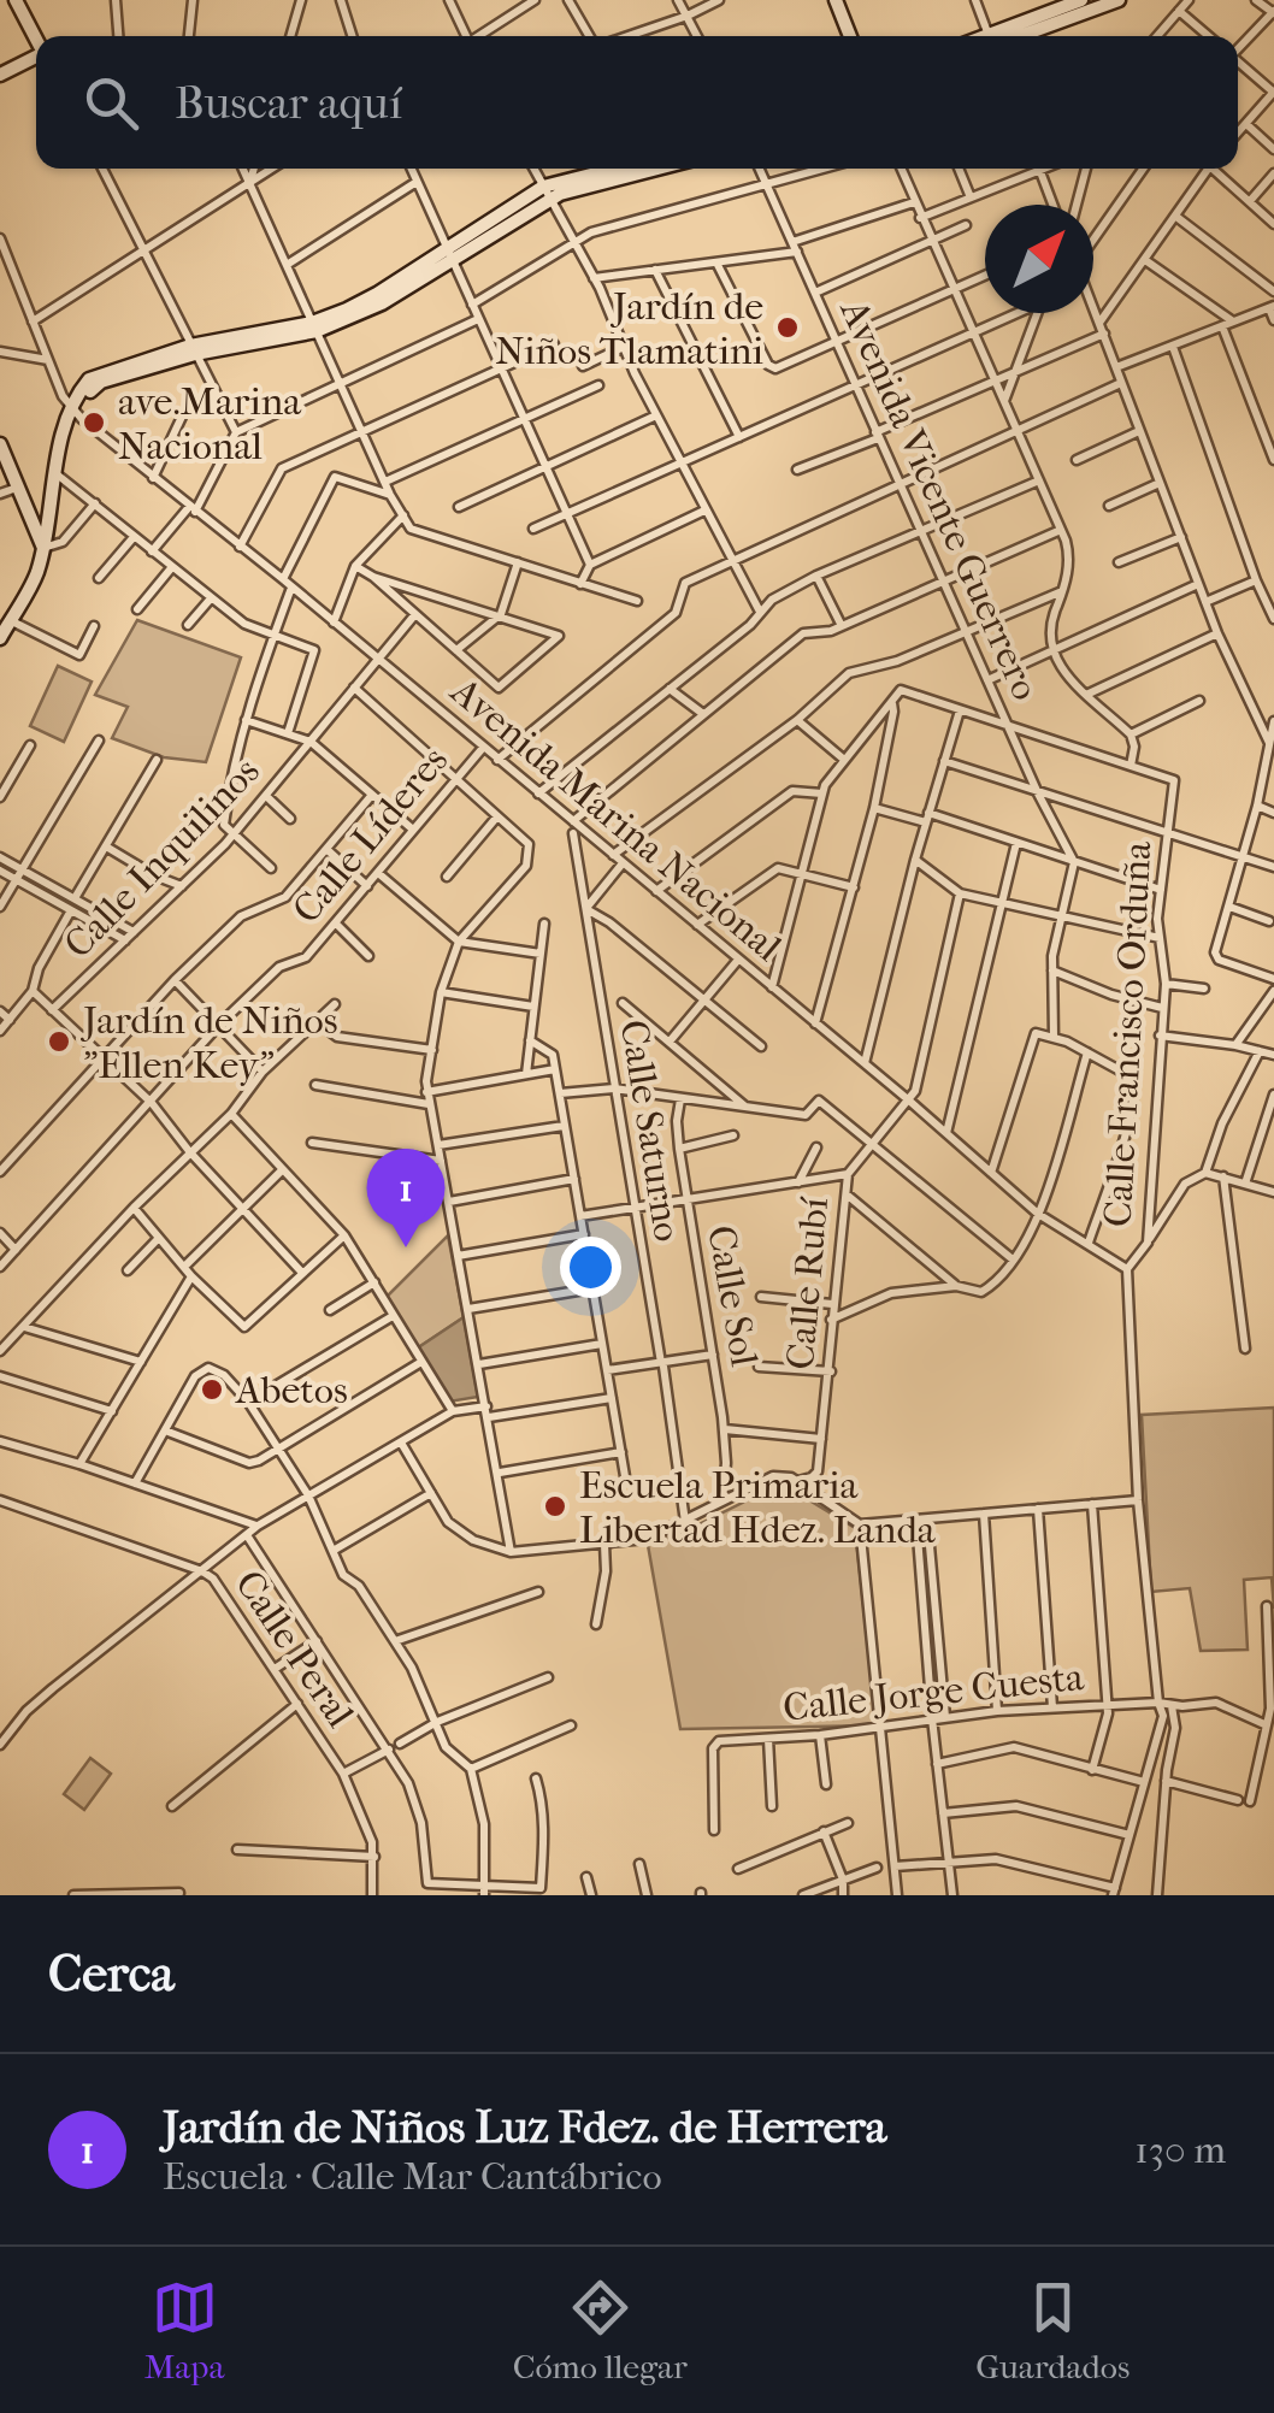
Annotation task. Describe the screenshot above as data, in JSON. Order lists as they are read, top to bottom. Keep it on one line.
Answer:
{"streets":{"street":["Avenida Vicente Guerrero","Avenida Marina Nacional","Calle Líderes","Calle Inquilinos","Calle Francisco Orduña","Calle Saturno","Calle Rubí","Calle Sol","Calle Peral","Calle Jorge Cuesta"]},"crossings":[["Avenida Marina Nacional","Calle Líderes"],["Avenida Marina Nacional","Calle Inquilinos"],["Avenida Marina Nacional","Calle Francisco Orduña"],["Avenida Marina Nacional","Calle Rubí"],["Calle Francisco Orduña","Calle Jorge Cuesta"]],"places":["Jardín de Niños Tlamatini","ave.Marina Nacional","Jardín de Niños \"Ellen Key\"","Abetos","Escuela Primaria Libertad Hdez. Landa"],"north":"top right","page":{"search":"Buscar aquí","pins":"1","heading":"Cerca","list":[{"mark":"1","name":"Jardín de Niños Luz Fdez. de Herrera","note":"Escuela · Calle Mar Cantábrico","value":"130 m"}],"nav":["Mapa","Cómo llegar","Guardados"]}}
